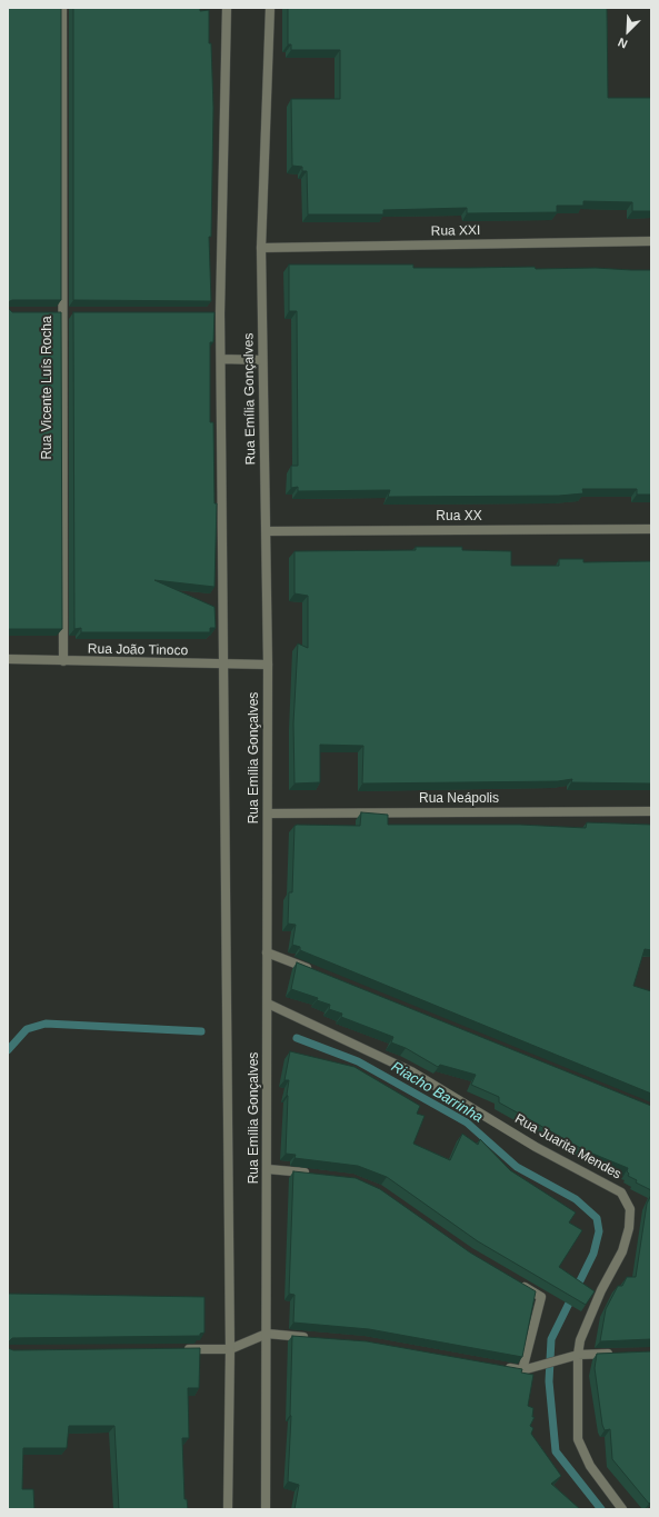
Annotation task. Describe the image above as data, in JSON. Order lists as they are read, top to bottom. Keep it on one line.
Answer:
{"streets":{"street":["Rua XXI","Rua Vicente Luís Rocha","Rua Emília Gonçalves","Rua XX","Rua João Tinoco","Rua Neápolis","Rua Juarita Mendes"]},"crossings":[["Rua XXI","Rua Emília Gonçalves"],["Rua Vicente Luís Rocha","Rua João Tinoco"],["Rua Emília Gonçalves","Rua XX"],["Rua Emília Gonçalves","Rua João Tinoco"],["Rua Emília Gonçalves","Rua Neápolis"],["Rua Emília Gonçalves","Rua Juarita Mendes"]],"water":["Riacho Barrinha"],"north":"bottom left"}
